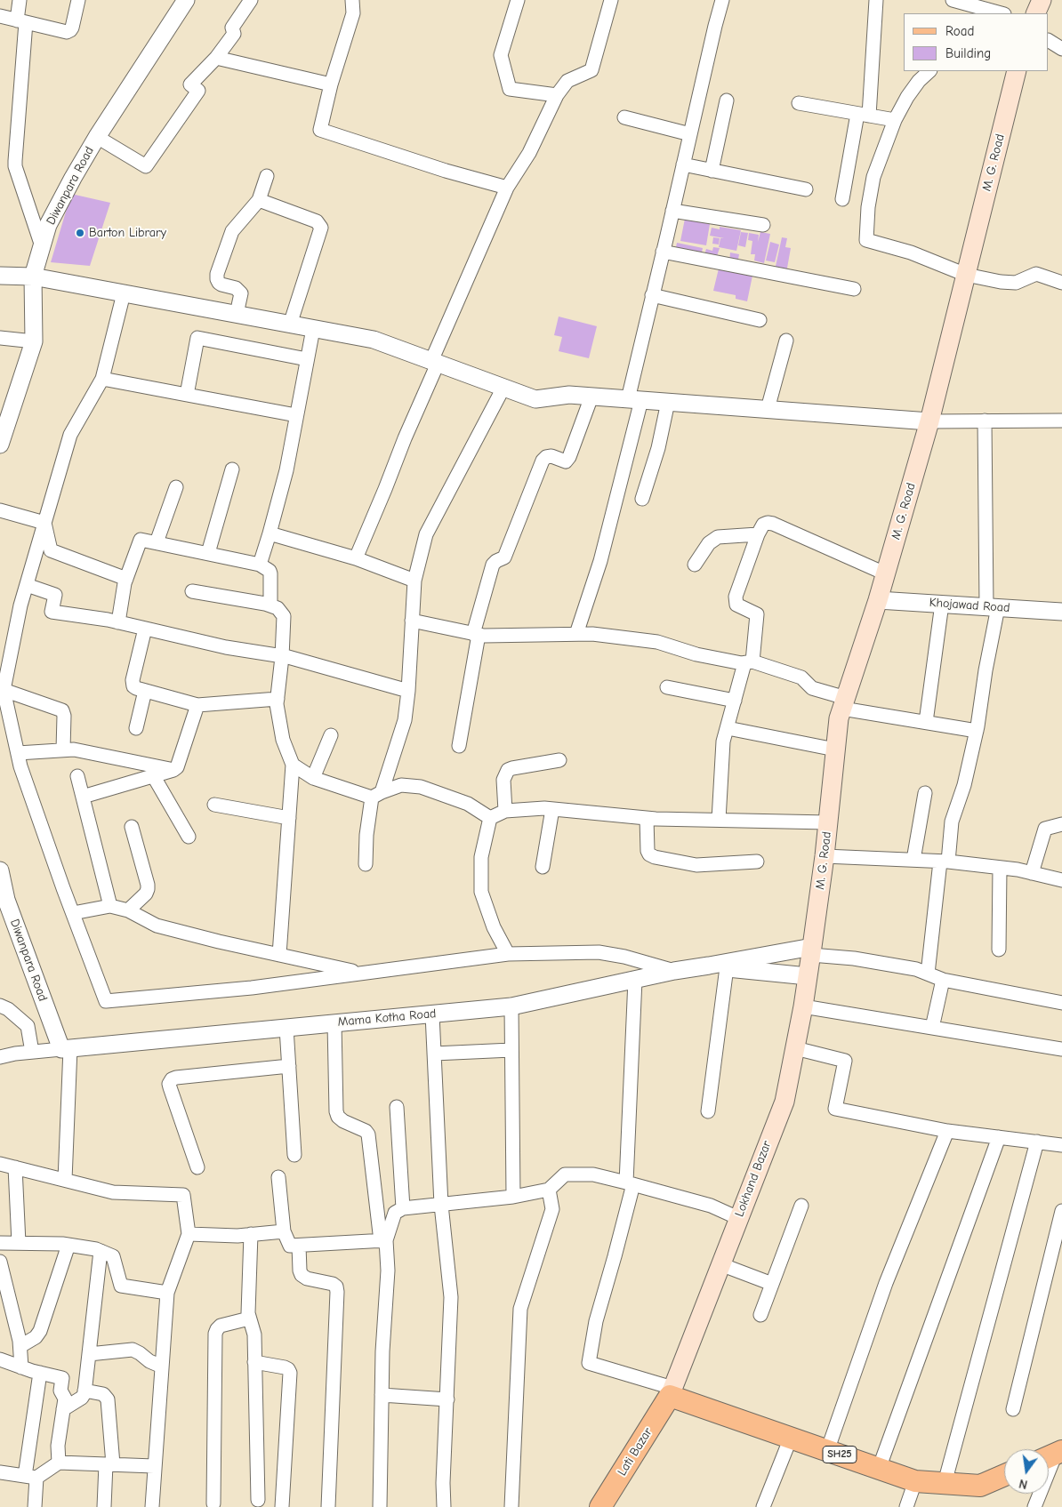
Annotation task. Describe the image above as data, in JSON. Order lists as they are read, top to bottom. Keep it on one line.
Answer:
{"streets":{"main road":["M. G. Road","Lokhand Bazar","Lati Bazar","SH25"],"street":["Diwanpara Road","Khojawad Road","Mama Kotha Road"]},"crossings":[["M. G. Road","Khojawad Road"],["M. G. Road","Mama Kotha Road"],["M. G. Road","Lokhand Bazar"],["Diwanpara Road","Mama Kotha Road"],["Mama Kotha Road","Lokhand Bazar"],["Lokhand Bazar","Lati Bazar"],["Lokhand Bazar","SH25"],["Lati Bazar","SH25"]],"places":["Barton Library"],"legend":["Road","Building"],"north":"bottom"}
